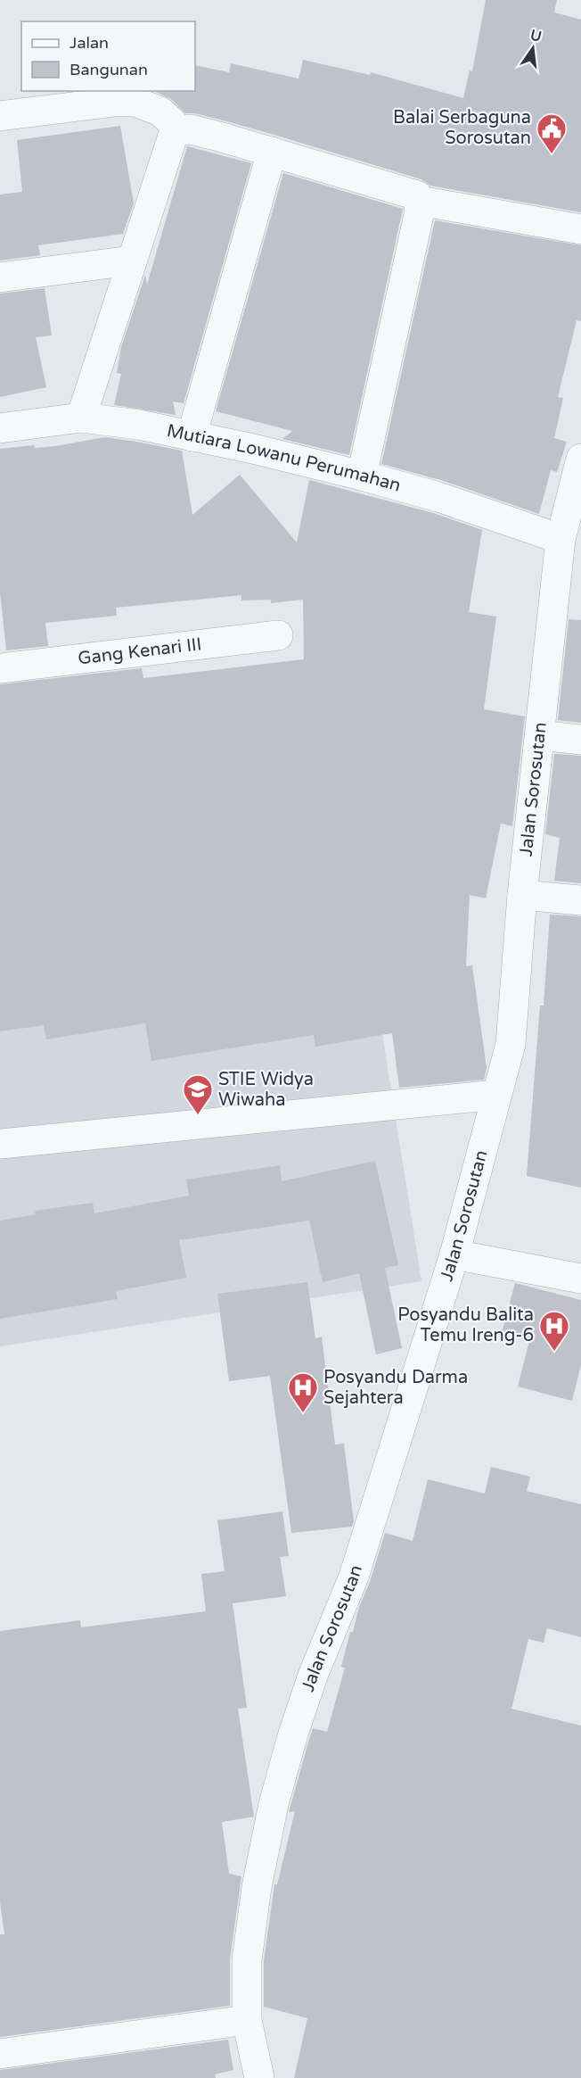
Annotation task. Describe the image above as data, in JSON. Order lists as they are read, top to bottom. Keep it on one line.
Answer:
{"streets":{"street":["Mutiara Lowanu Perumahan","Gang Kenari III","Jalan Sorosutan"]},"crossings":[["Mutiara Lowanu Perumahan","Jalan Sorosutan"]],"places":{"public building":["Balai Serbaguna Sorosutan"],"school or university":["STIE Widya Wiwaha"],"hospital":["Posyandu Balita Temu Ireng-6","Posyandu Darma Sejahtera"]},"legend":["Jalan","Bangunan"],"north":"top"}
